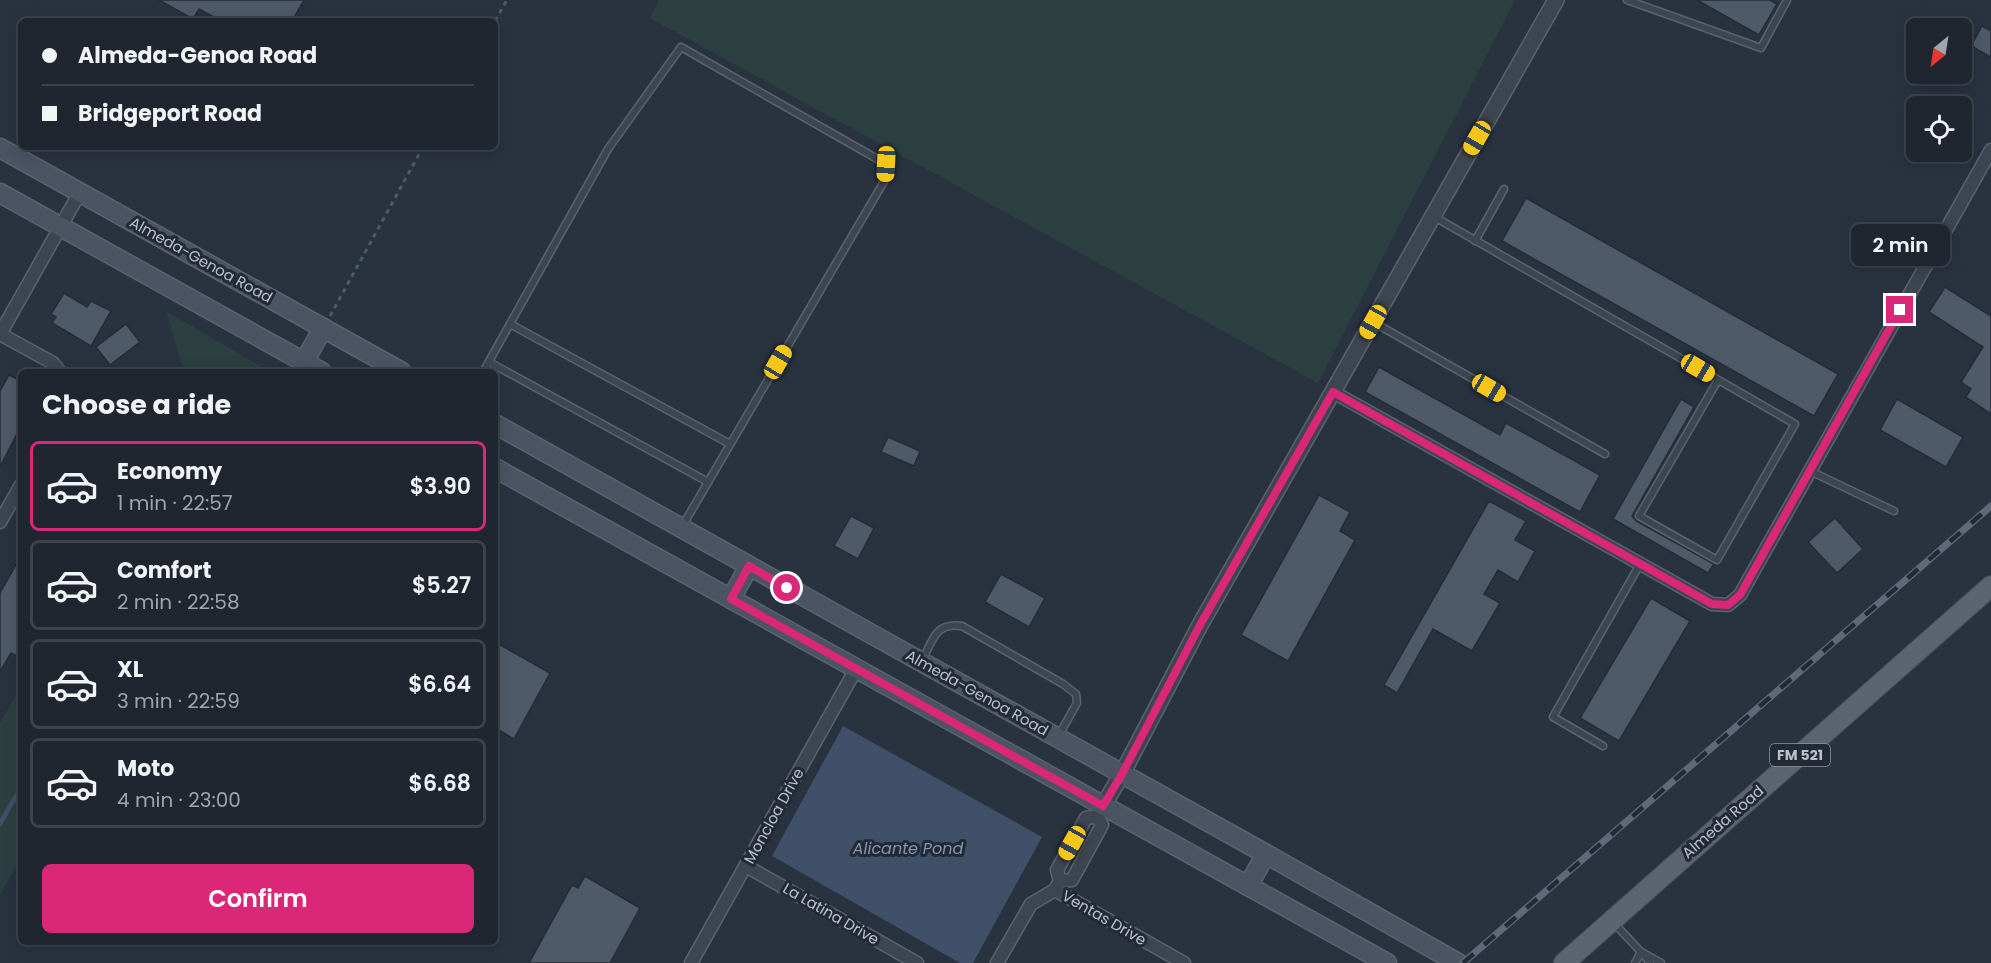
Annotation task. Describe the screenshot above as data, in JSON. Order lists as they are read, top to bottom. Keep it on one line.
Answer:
{"streets":{"main road":["Almeda-Genoa Road","FM 521","Almeda Road"],"street":["Moncloa Drive","La Latina Drive","Ventas Drive"]},"crossings":[["Moncloa Drive","La Latina Drive"]],"water":["Alicante Pond"],"north":"bottom left","page":{"banner":["Almeda-Genoa Road","Bridgeport Road"],"bubble":"2 min","heading":"Choose a ride","list":[{"name":"Economy","note":"1 min · 22:57","value":"$3.90"},{"name":"Comfort","note":"2 min · 22:58","value":"$5.27"},{"name":"XL","note":"3 min · 22:59","value":"$6.64"},{"name":"Moto","note":"4 min · 23:00","value":"$6.68"}],"buttons":"Confirm"}}
